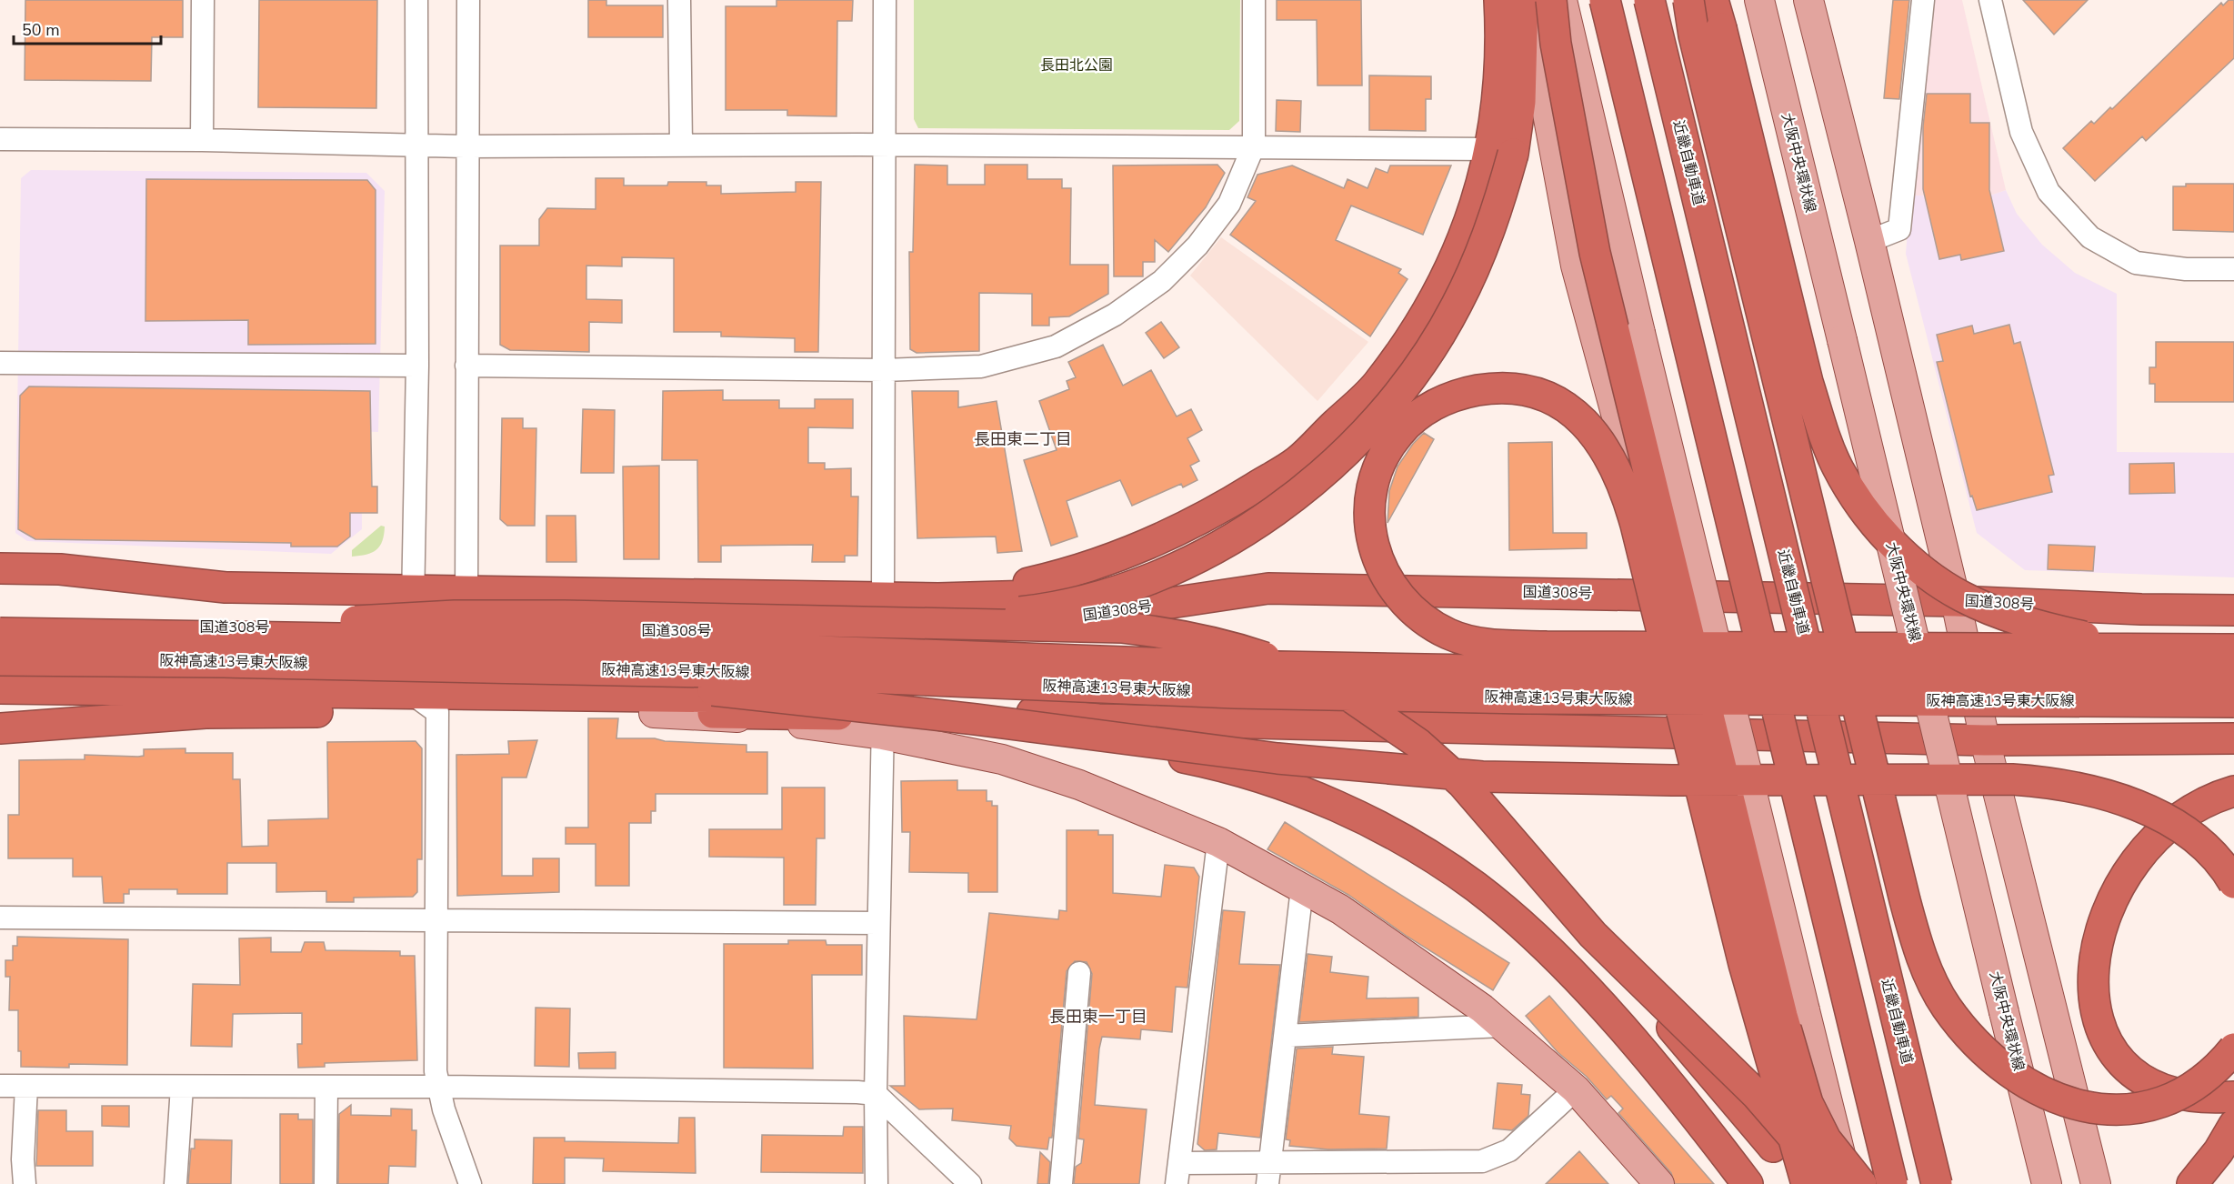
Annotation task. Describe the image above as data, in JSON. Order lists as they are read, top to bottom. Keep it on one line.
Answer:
{"streets":{"highway":["近畿自動車道","国道308号","阪神高速13号東大阪線"],"main road":["大阪中央環状線"]},"districts":["長田東二丁目","長田東一丁目"],"parks":["長田北公園"],"scale_bar":"50 m"}
